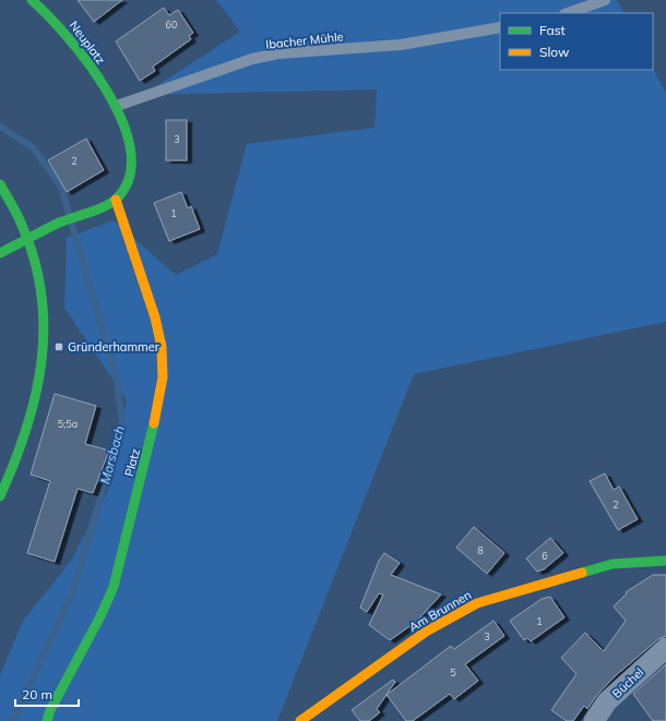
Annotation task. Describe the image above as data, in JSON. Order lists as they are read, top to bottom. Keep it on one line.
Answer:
{"streets":{"street":["Neuplatz","Platz","Am Brunnen","Büchel"],"lane":["Ibacher Mühle"]},"crossings":[["Ibacher Mühle","Neuplatz"]],"water":["Morsbach"],"places":{"transit":["Gründerhammer"]},"house_numbers":["60","3","2","1","5;5a","2","8","6","1","3","5"],"legend":["Fast","Slow"],"scale_bar":"20 m"}
